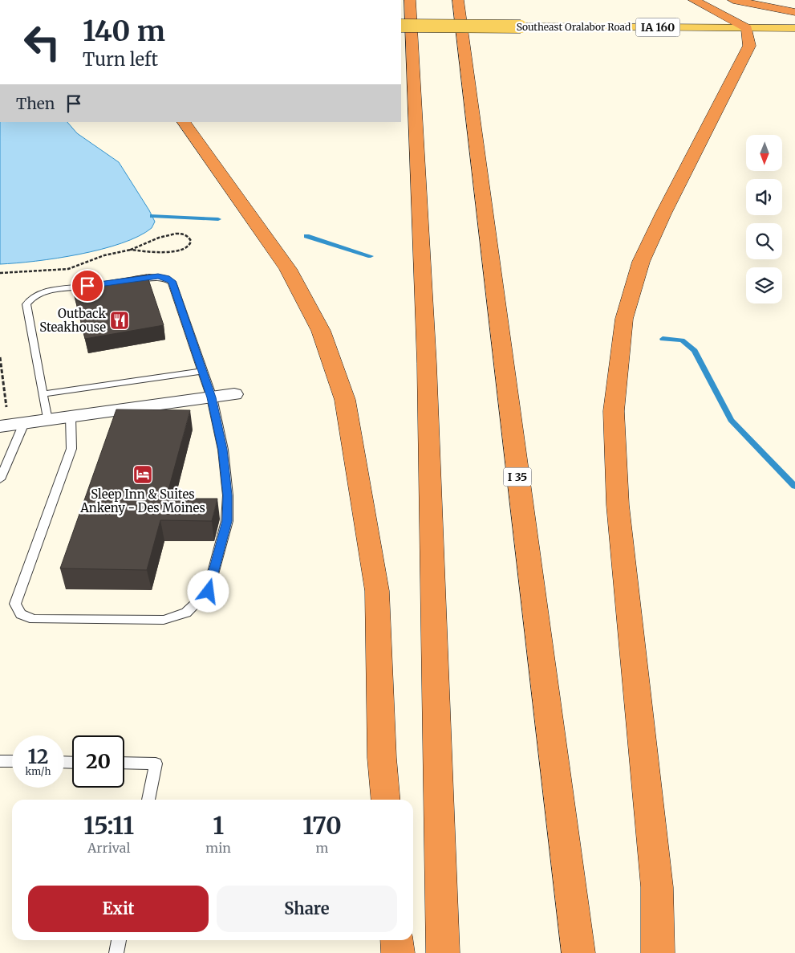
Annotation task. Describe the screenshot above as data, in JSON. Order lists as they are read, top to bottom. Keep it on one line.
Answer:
{"streets":{"highway":["I 35"],"main road":["Southeast Oralabor Road","IA 160"]},"places":{"restaurant":["Outback Steakhouse"],"hotel":["Sleep Inn & Suites Ankeny - Des Moines"]},"north":"bottom","page":{"turn":["140 m","Turn left"],"then":"Then","speed":"12 km/h","limit":"20","eta":["15:11","Arrival","1","min","170","m"],"buttons":["Exit","Share"]}}
